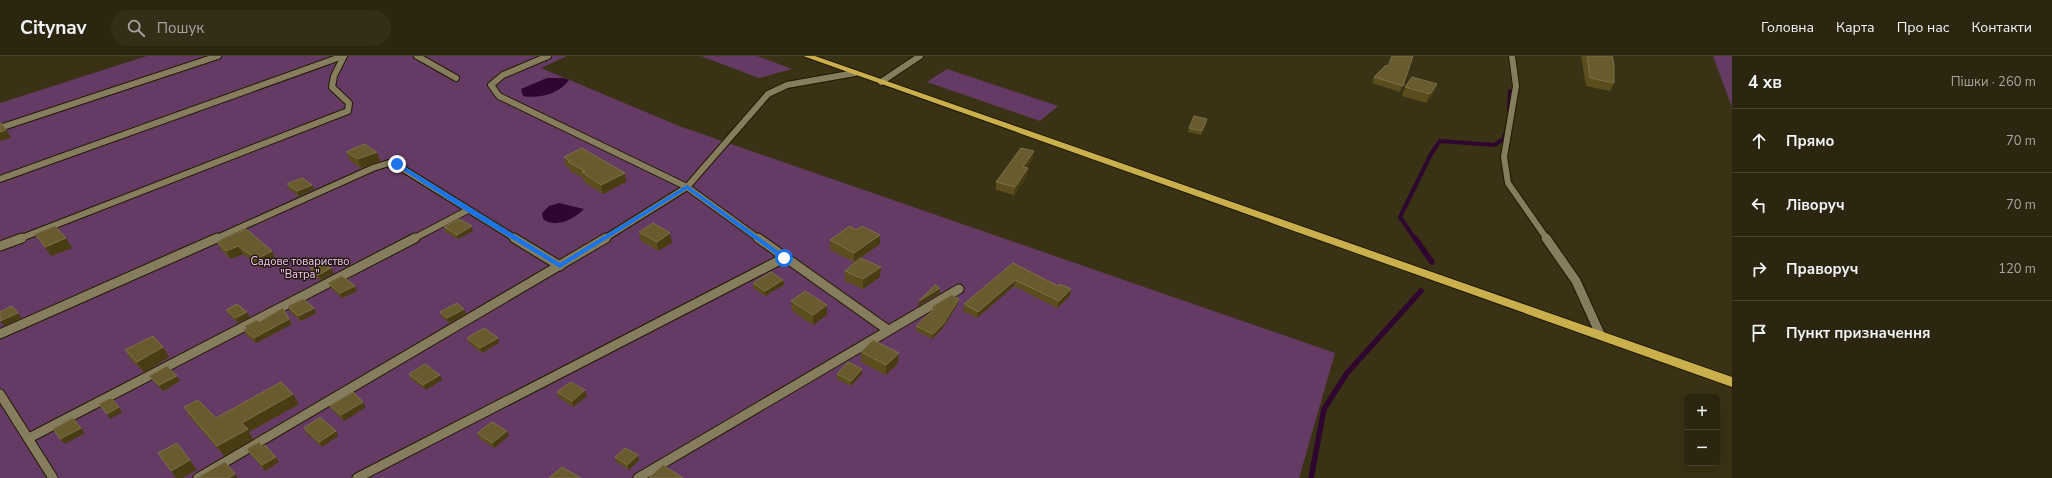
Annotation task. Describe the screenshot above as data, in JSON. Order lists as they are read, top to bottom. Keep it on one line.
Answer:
{"parks":["Садове товариство \"Ватра\""],"page":{"header":"Citynav","search":"Пошук","nav":["Головна","Карта","Про нас","Контакти"],"heading":["4 хв","Пішки · 260 m"],"list":[["Прямо","70 m"],["Ліворуч","70 m"],["Праворуч","120 m"],"Пункт призначення"],"map_buttons":["+","−"]}}
